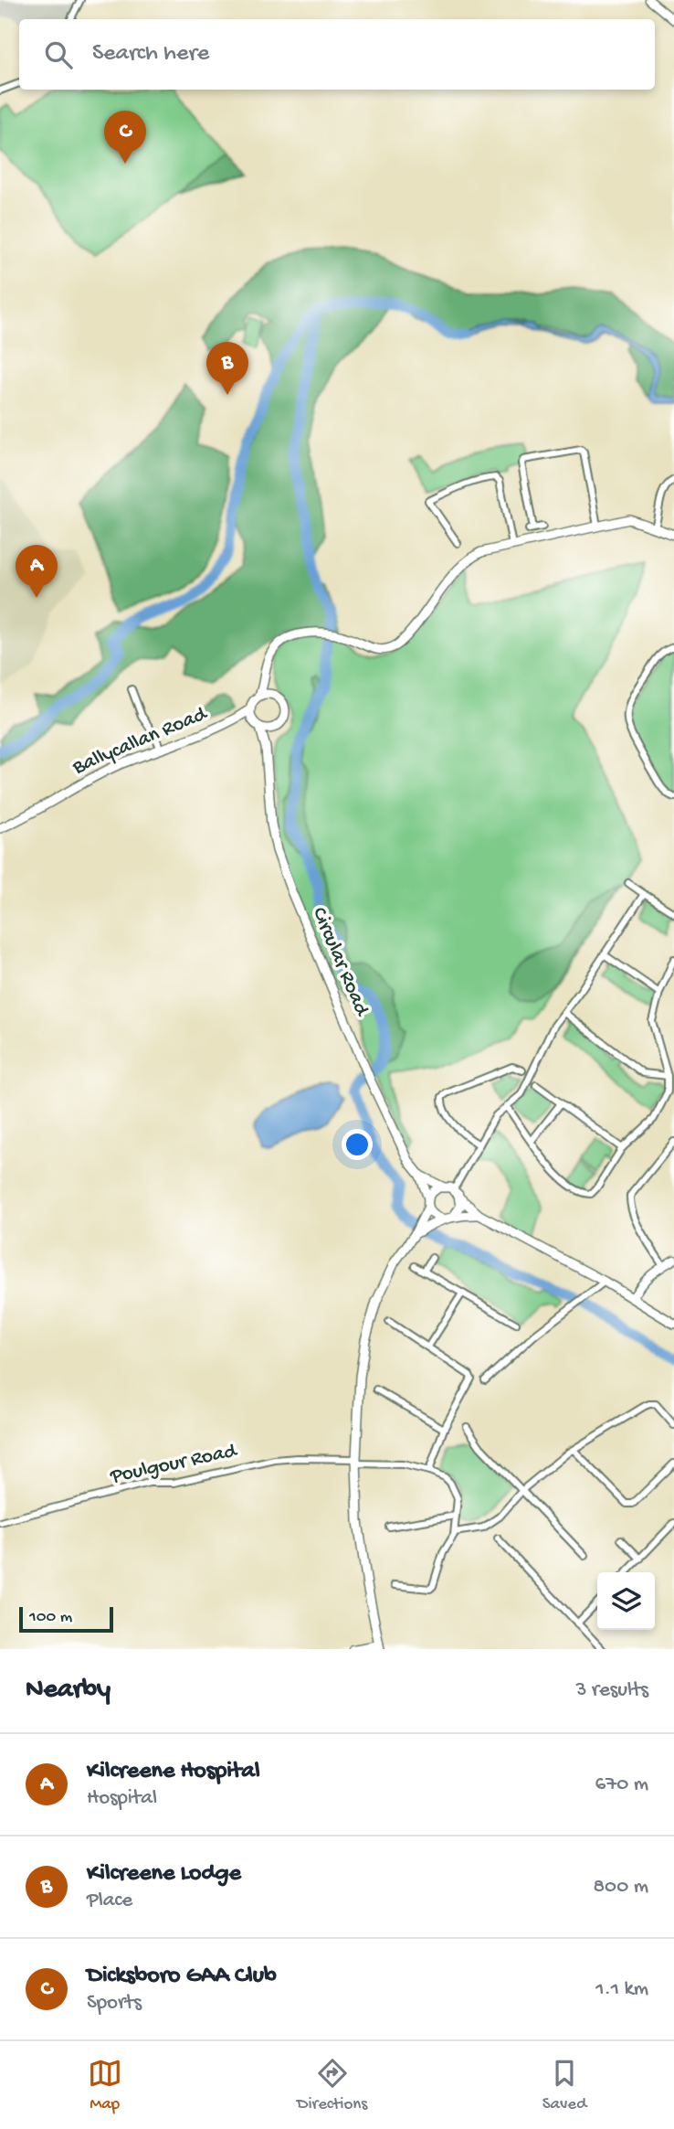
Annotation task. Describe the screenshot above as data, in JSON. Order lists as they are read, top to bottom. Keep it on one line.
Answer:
{"streets":{"main road":["Ballycallan Road","Circular Road"],"street":["Poulgour Road"]},"crossings":[["Ballycallan Road","Circular Road"]],"scale_bar":"100 m","page":{"search":"Search here","pins":["C","B","A"],"scale":"100 m","heading":["Nearby","3 results"],"list":[{"mark":"A","name":"Kilcreene Hospital","note":"Hospital","value":"670 m"},{"mark":"B","name":"Kilcreene Lodge","note":"Place","value":"800 m"},{"mark":"C","name":"Dicksboro GAA Club","note":"Sports","value":"1.1 km"}],"nav":["Map","Directions","Saved"]}}
